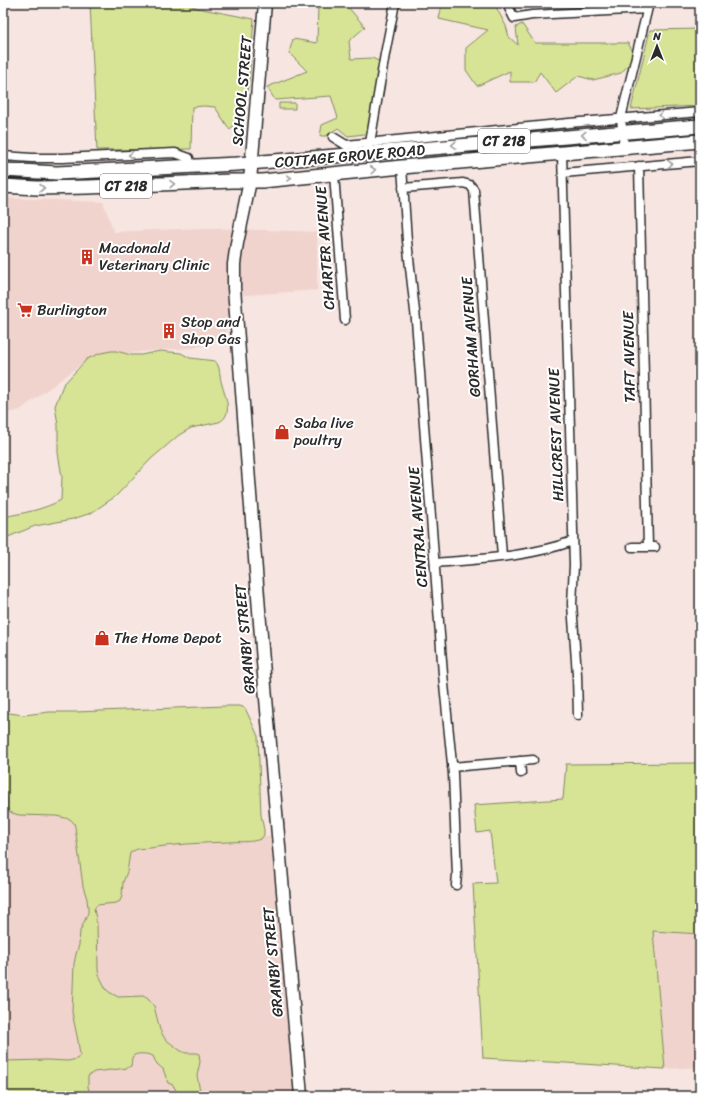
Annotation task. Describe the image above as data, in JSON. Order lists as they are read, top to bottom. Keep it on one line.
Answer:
{"streets":{"main road":["SCHOOL STREET","CT 218","COTTAGE GROVE ROAD","GRANBY STREET"],"street":["CHARTER AVENUE","GORHAM AVENUE","TAFT AVENUE","HILLCREST AVENUE","CENTRAL AVENUE"]},"crossings":[["SCHOOL STREET","COTTAGE GROVE ROAD"],["SCHOOL STREET","GRANBY STREET"],["COTTAGE GROVE ROAD","CHARTER AVENUE"],["COTTAGE GROVE ROAD","HILLCREST AVENUE"],["COTTAGE GROVE ROAD","CENTRAL AVENUE"],["COTTAGE GROVE ROAD","GRANBY STREET"],["GORHAM AVENUE","CENTRAL AVENUE"]],"places":{"building":["Macdonald Veterinary Clinic","Stop and Shop Gas"],"supermarket":["Burlington"],"shop":["Saba live poultry","The Home Depot"]},"north":"top"}
